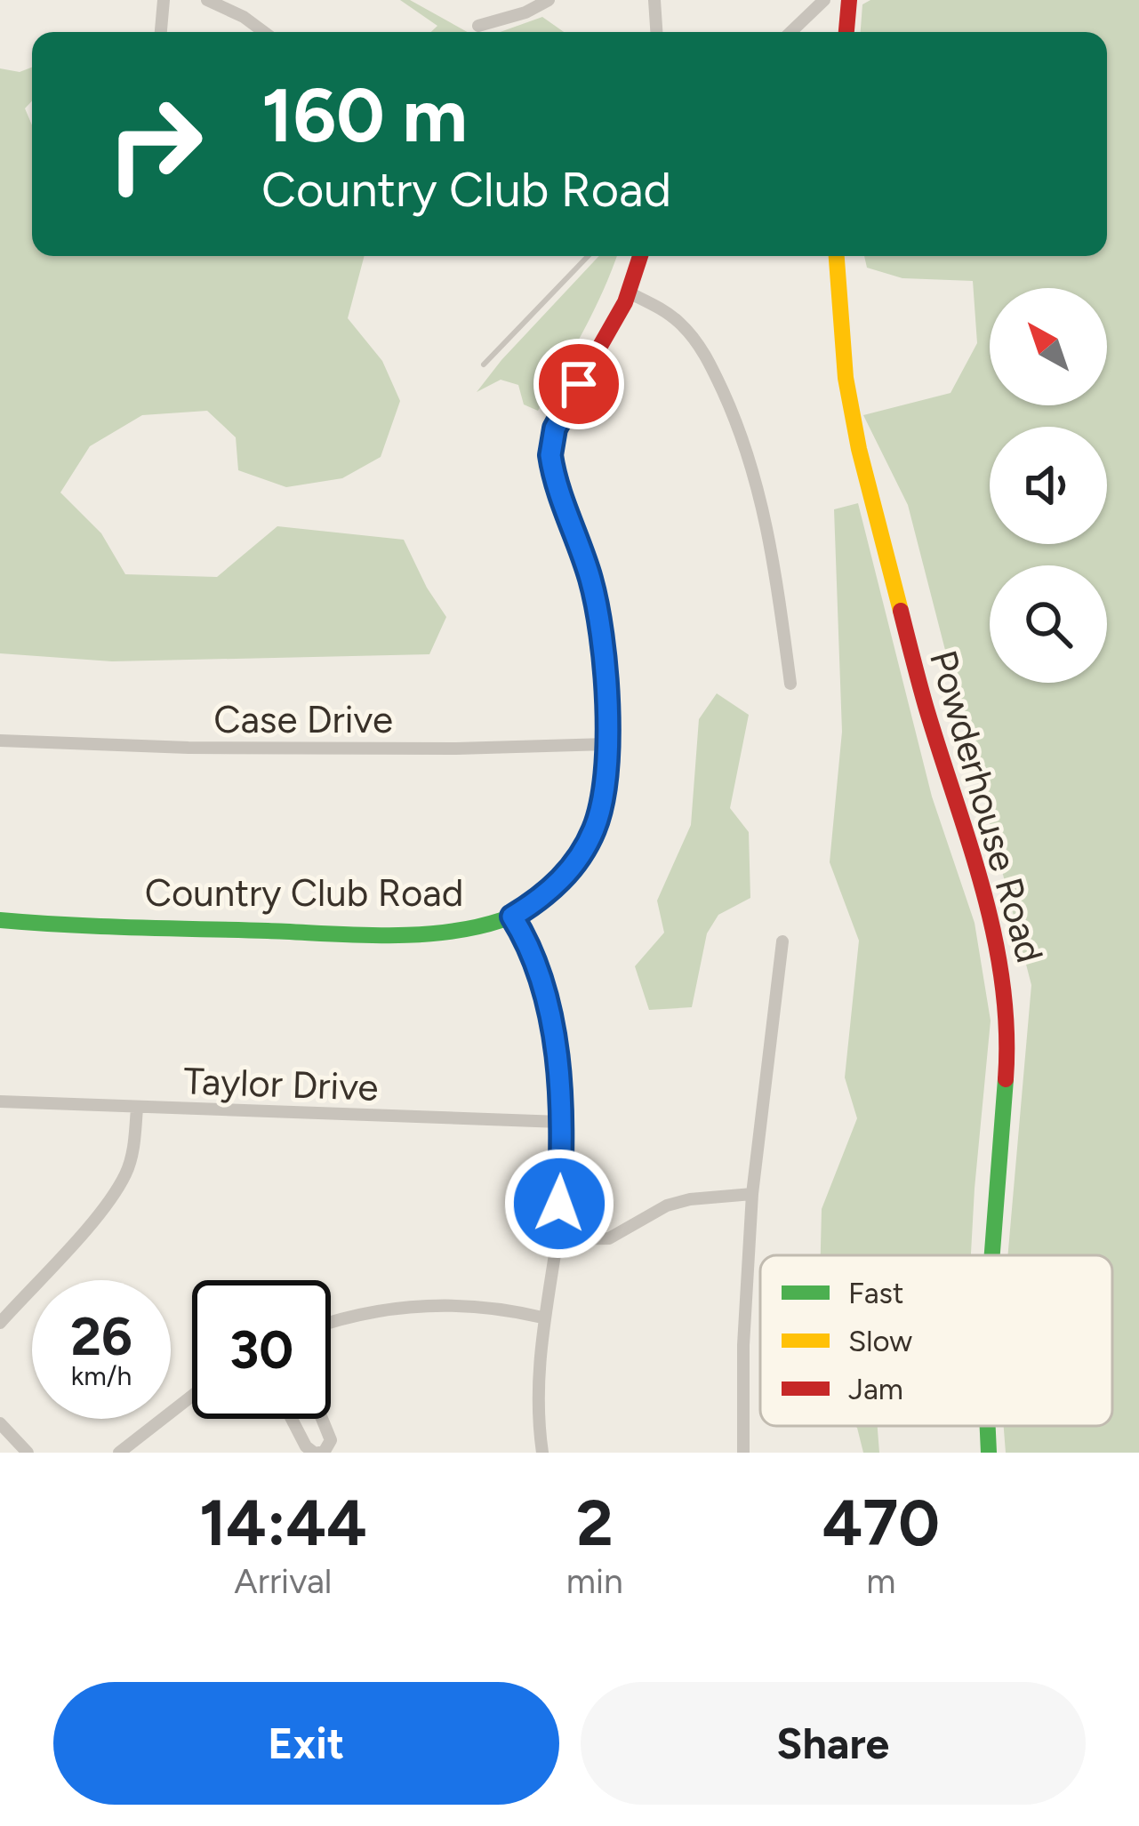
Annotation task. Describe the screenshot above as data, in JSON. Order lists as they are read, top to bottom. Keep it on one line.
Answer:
{"streets":{"street":["Case Drive","Powderhouse Road","Country Club Road","Taylor Drive"]},"crossings":[["Case Drive","Country Club Road"]],"legend":["Fast","Slow","Jam"],"north":"top left","page":{"turn":["160 m","Country Club Road"],"speed":"26 km/h","limit":"30","eta":["14:44","Arrival","2","min","470","m"],"buttons":["Exit","Share"]}}
